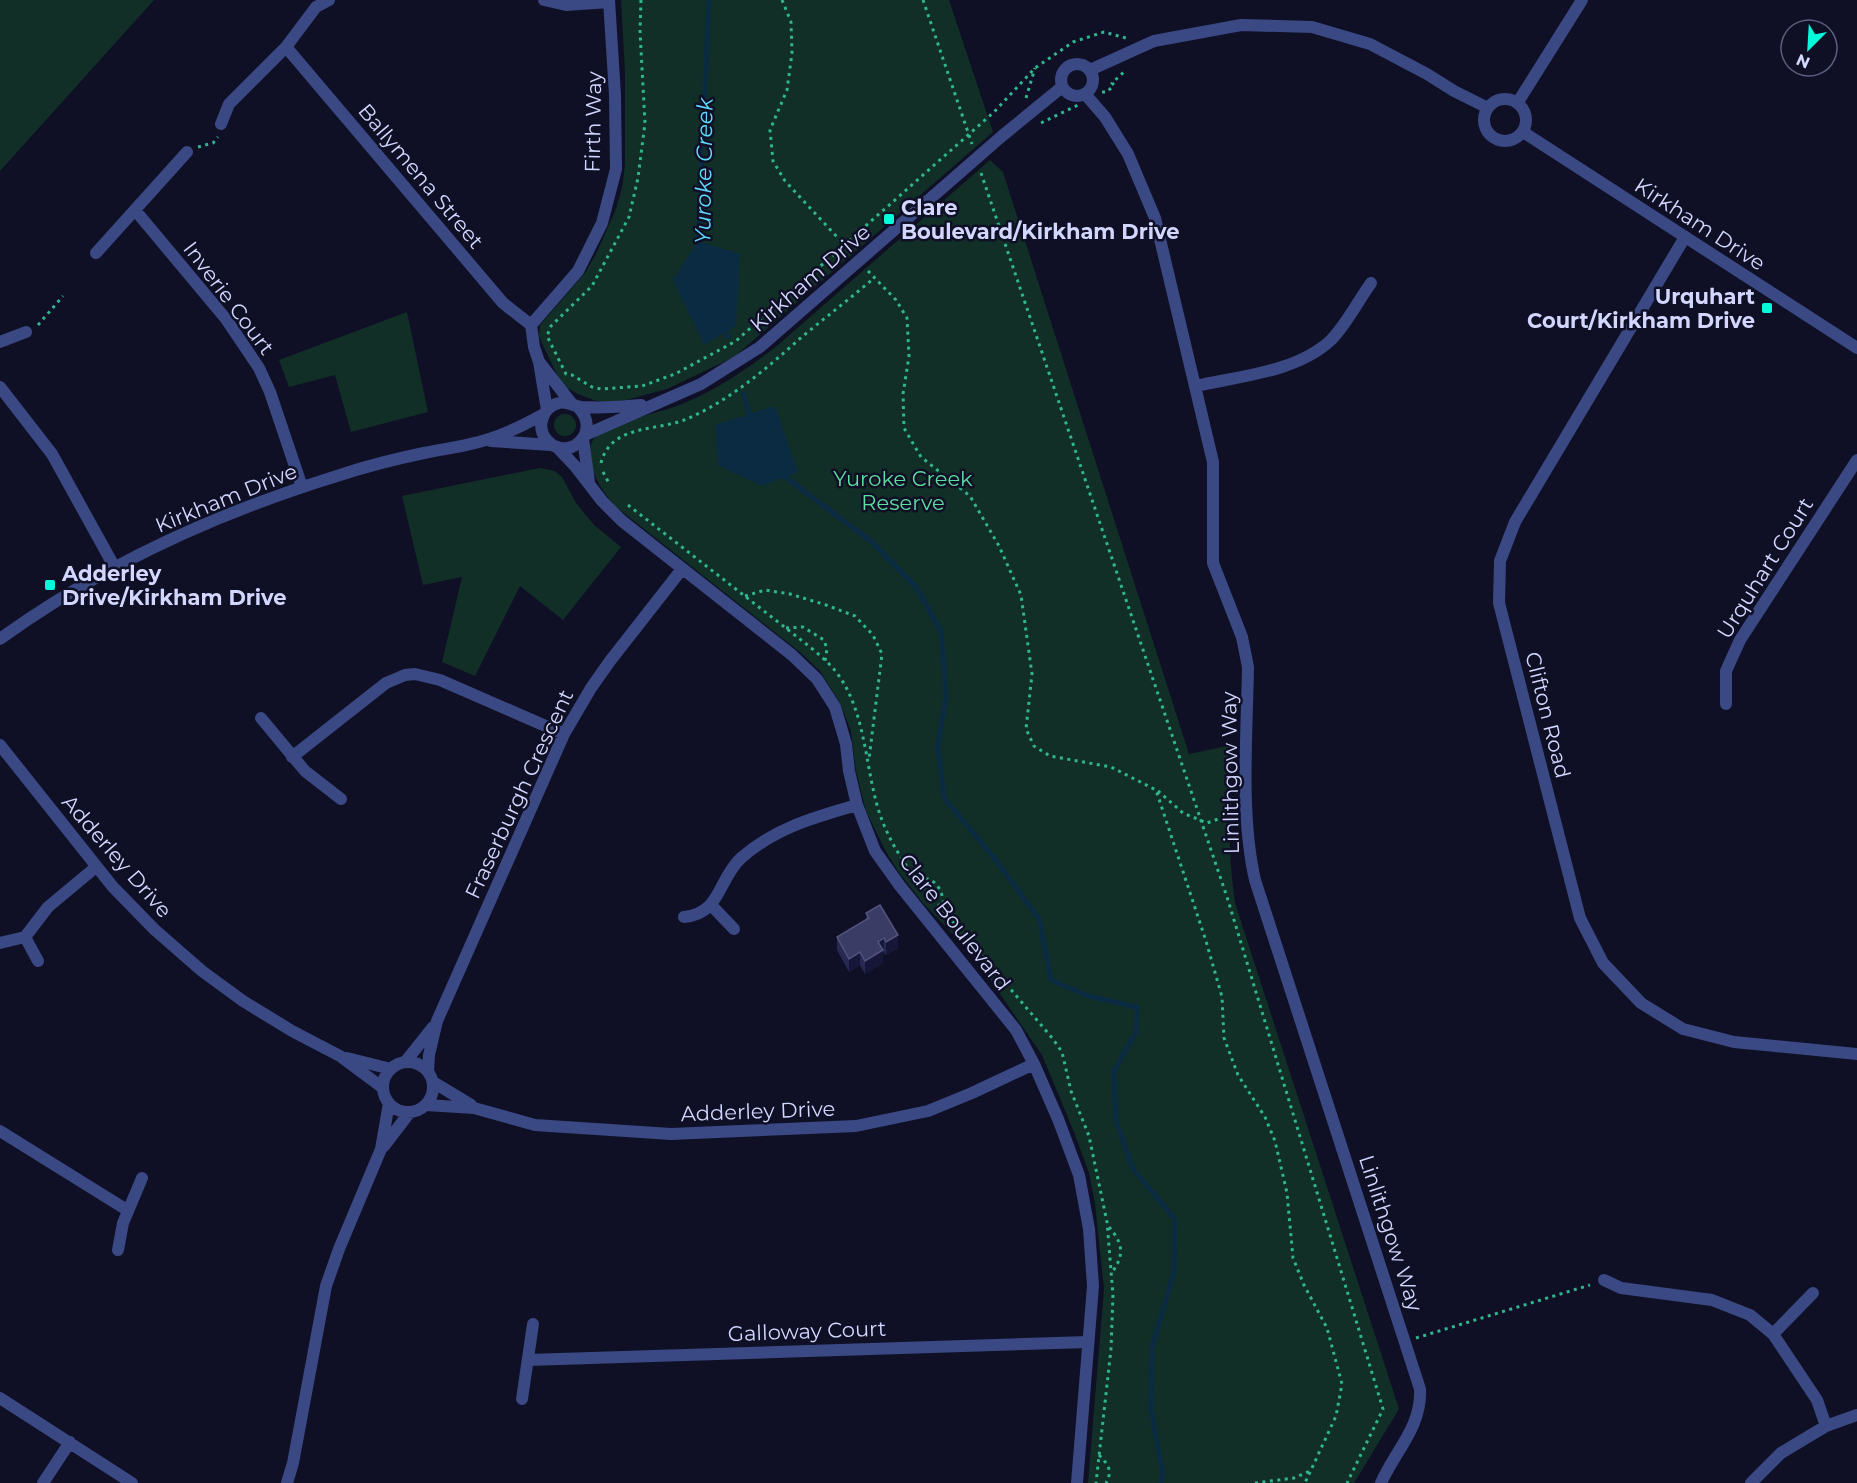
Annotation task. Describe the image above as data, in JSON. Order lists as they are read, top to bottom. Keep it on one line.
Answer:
{"streets":{"street":["Firth Way","Ballymena Street","Kirkham Drive","Inverie Court","Urquhart Court","Clifton Road","Linlithgow Way","Fraserburgh Crescent","Adderley Drive","Clare Boulevard","Galloway Court"]},"crossings":[["Firth Way","Ballymena Street"],["Kirkham Drive","Inverie Court"],["Kirkham Drive","Clifton Road"],["Kirkham Drive","Linlithgow Way"],["Kirkham Drive","Clare Boulevard"],["Fraserburgh Crescent","Adderley Drive"],["Fraserburgh Crescent","Clare Boulevard"],["Adderley Drive","Clare Boulevard"],["Clare Boulevard","Galloway Court"]],"water":["Yuroke Creek"],"parks":["Yuroke Creek Reserve"],"places":{"transit":["Clare Boulevard/Kirkham Drive","Urquhart Court/Kirkham Drive","Adderley Drive/Kirkham Drive"]},"north":"bottom left"}
